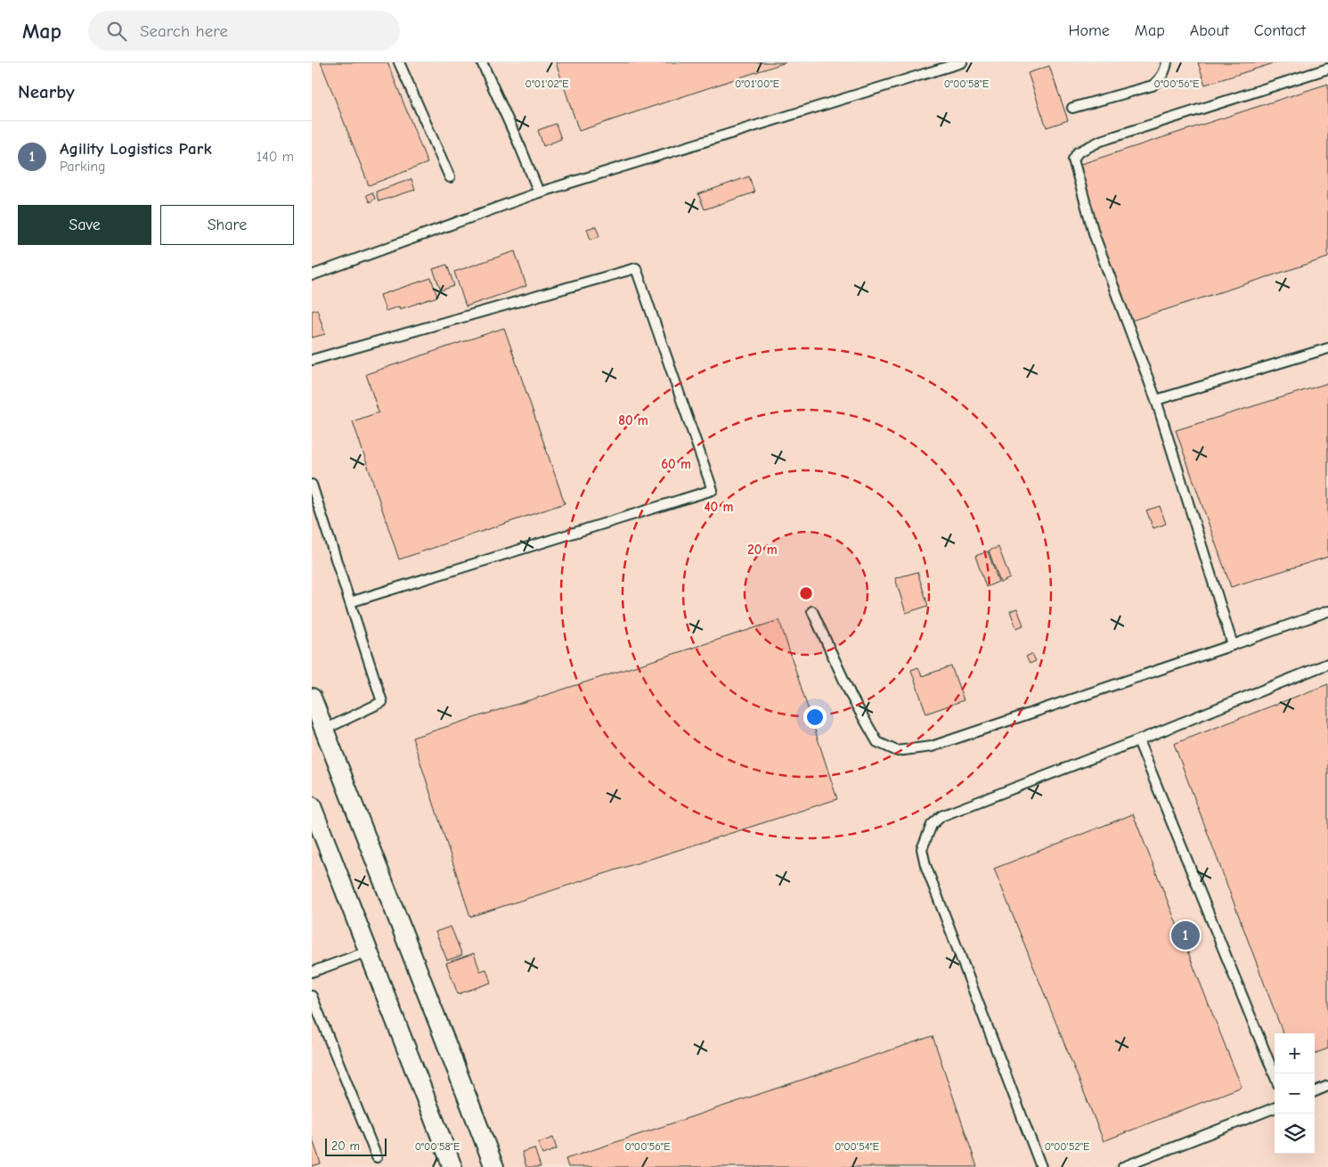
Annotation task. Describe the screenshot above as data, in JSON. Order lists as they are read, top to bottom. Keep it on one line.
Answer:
{"scale_bar":"20 m","page":{"header":"Map","search":"Search here","nav":["Home","Map","About","Contact"],"heading":"Nearby","list":[{"mark":"1","name":"Agility Logistics Park","note":"Parking","value":"140 m"}],"buttons":["Save","Share"],"pins":"1","map_buttons":["+","−"],"scale":"20 m"},"coordinates":["0°01'02\"E","0°01'00\"E","0°00'58\"E","0°00'56\"E","0°00'54\"E","0°00'52\"E"],"rings":["80 m","60 m","40 m","20 m"]}
